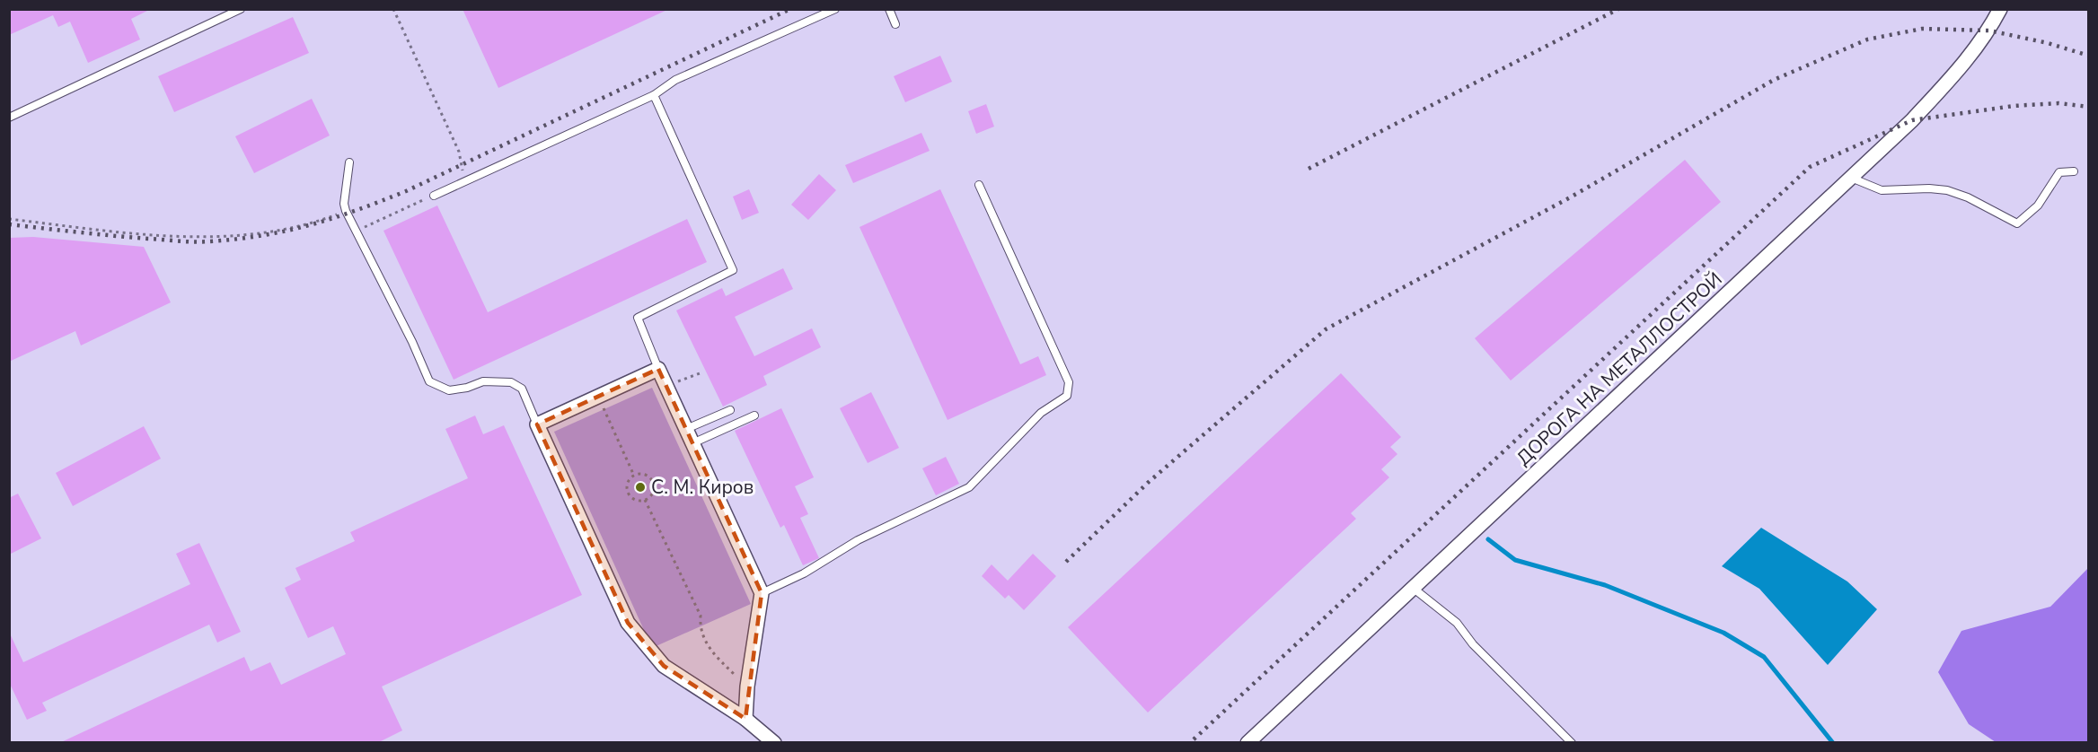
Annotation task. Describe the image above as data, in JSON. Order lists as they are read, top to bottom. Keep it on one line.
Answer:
{"streets":{"street":["ДОРОГА НА МЕТАЛЛОСТРОЙ"]},"places":["С. М. Киров"]}
